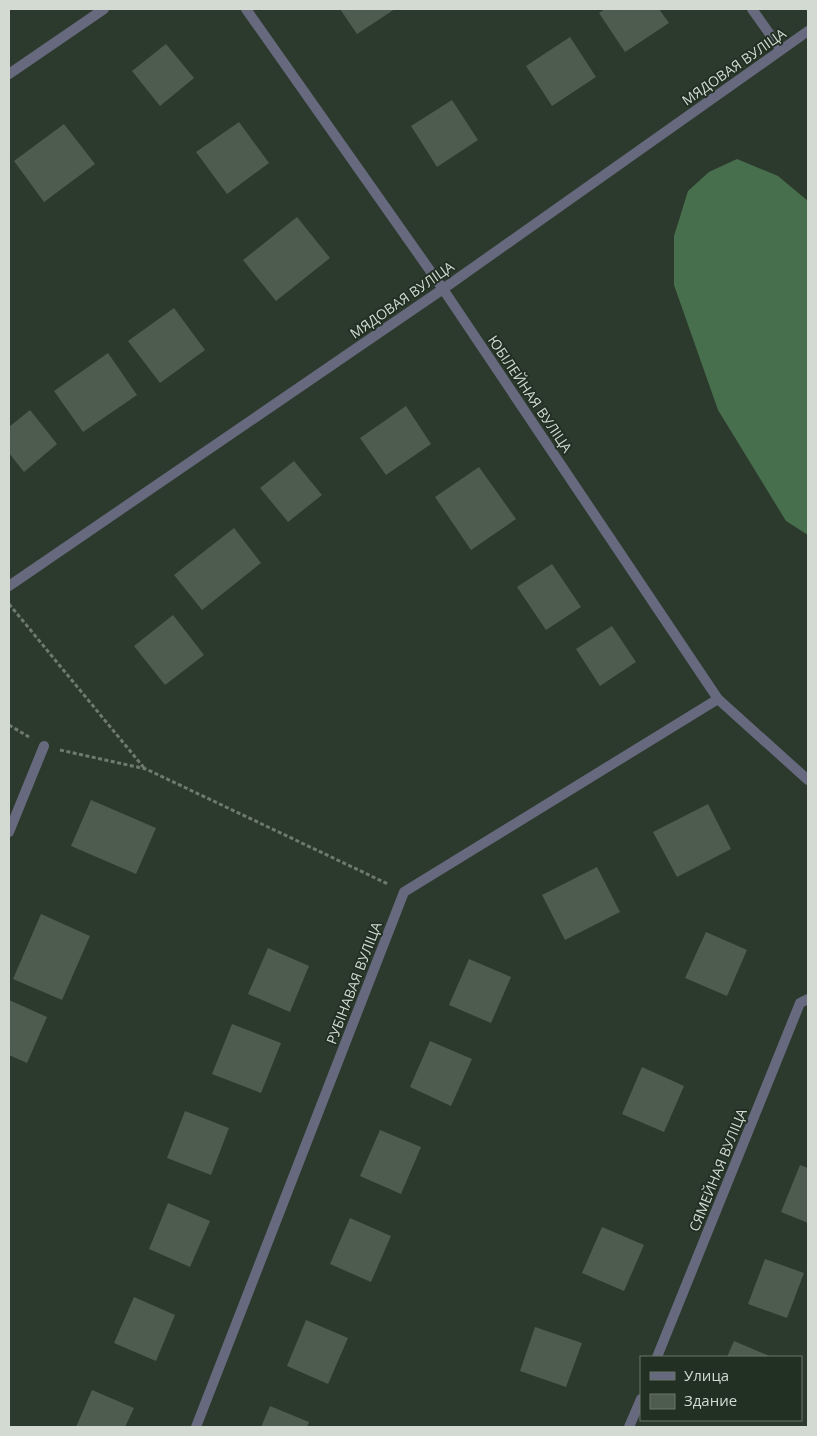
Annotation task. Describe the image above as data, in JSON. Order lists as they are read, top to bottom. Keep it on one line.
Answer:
{"streets":{"street":["МЯДОВАЯ ВУЛІЦА","ЮБІЛЕЙНАЯ ВУЛІЦА","РУБІНАВАЯ ВУЛІЦА","СЯМЕЙНАЯ ВУЛІЦА"]},"crossings":[["МЯДОВАЯ ВУЛІЦА","ЮБІЛЕЙНАЯ ВУЛІЦА"]],"legend":["Улица","Здание"]}
